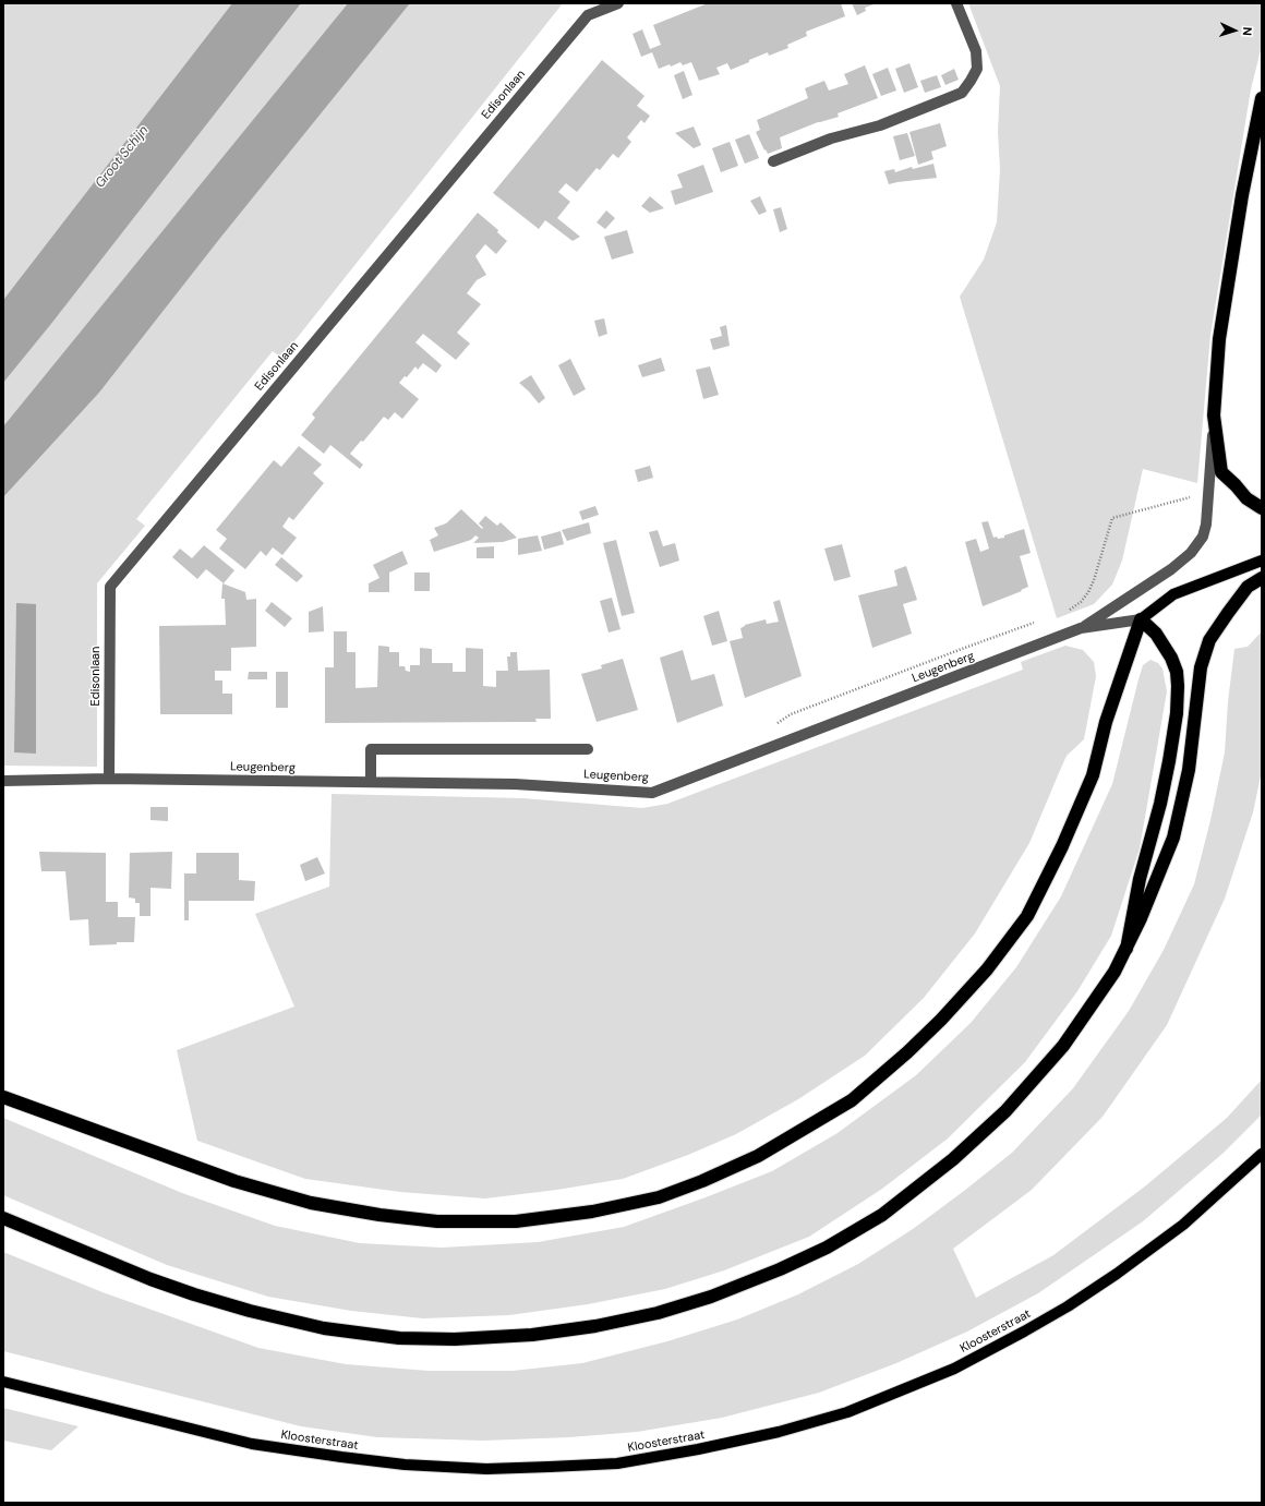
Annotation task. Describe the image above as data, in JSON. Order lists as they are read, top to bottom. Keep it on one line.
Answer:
{"streets":{"main road":["Leugenberg","Kloosterstraat"],"street":["Edisonlaan"]},"crossings":[["Edisonlaan","Leugenberg"]],"water":["Groot Schijn"],"north":"right"}
